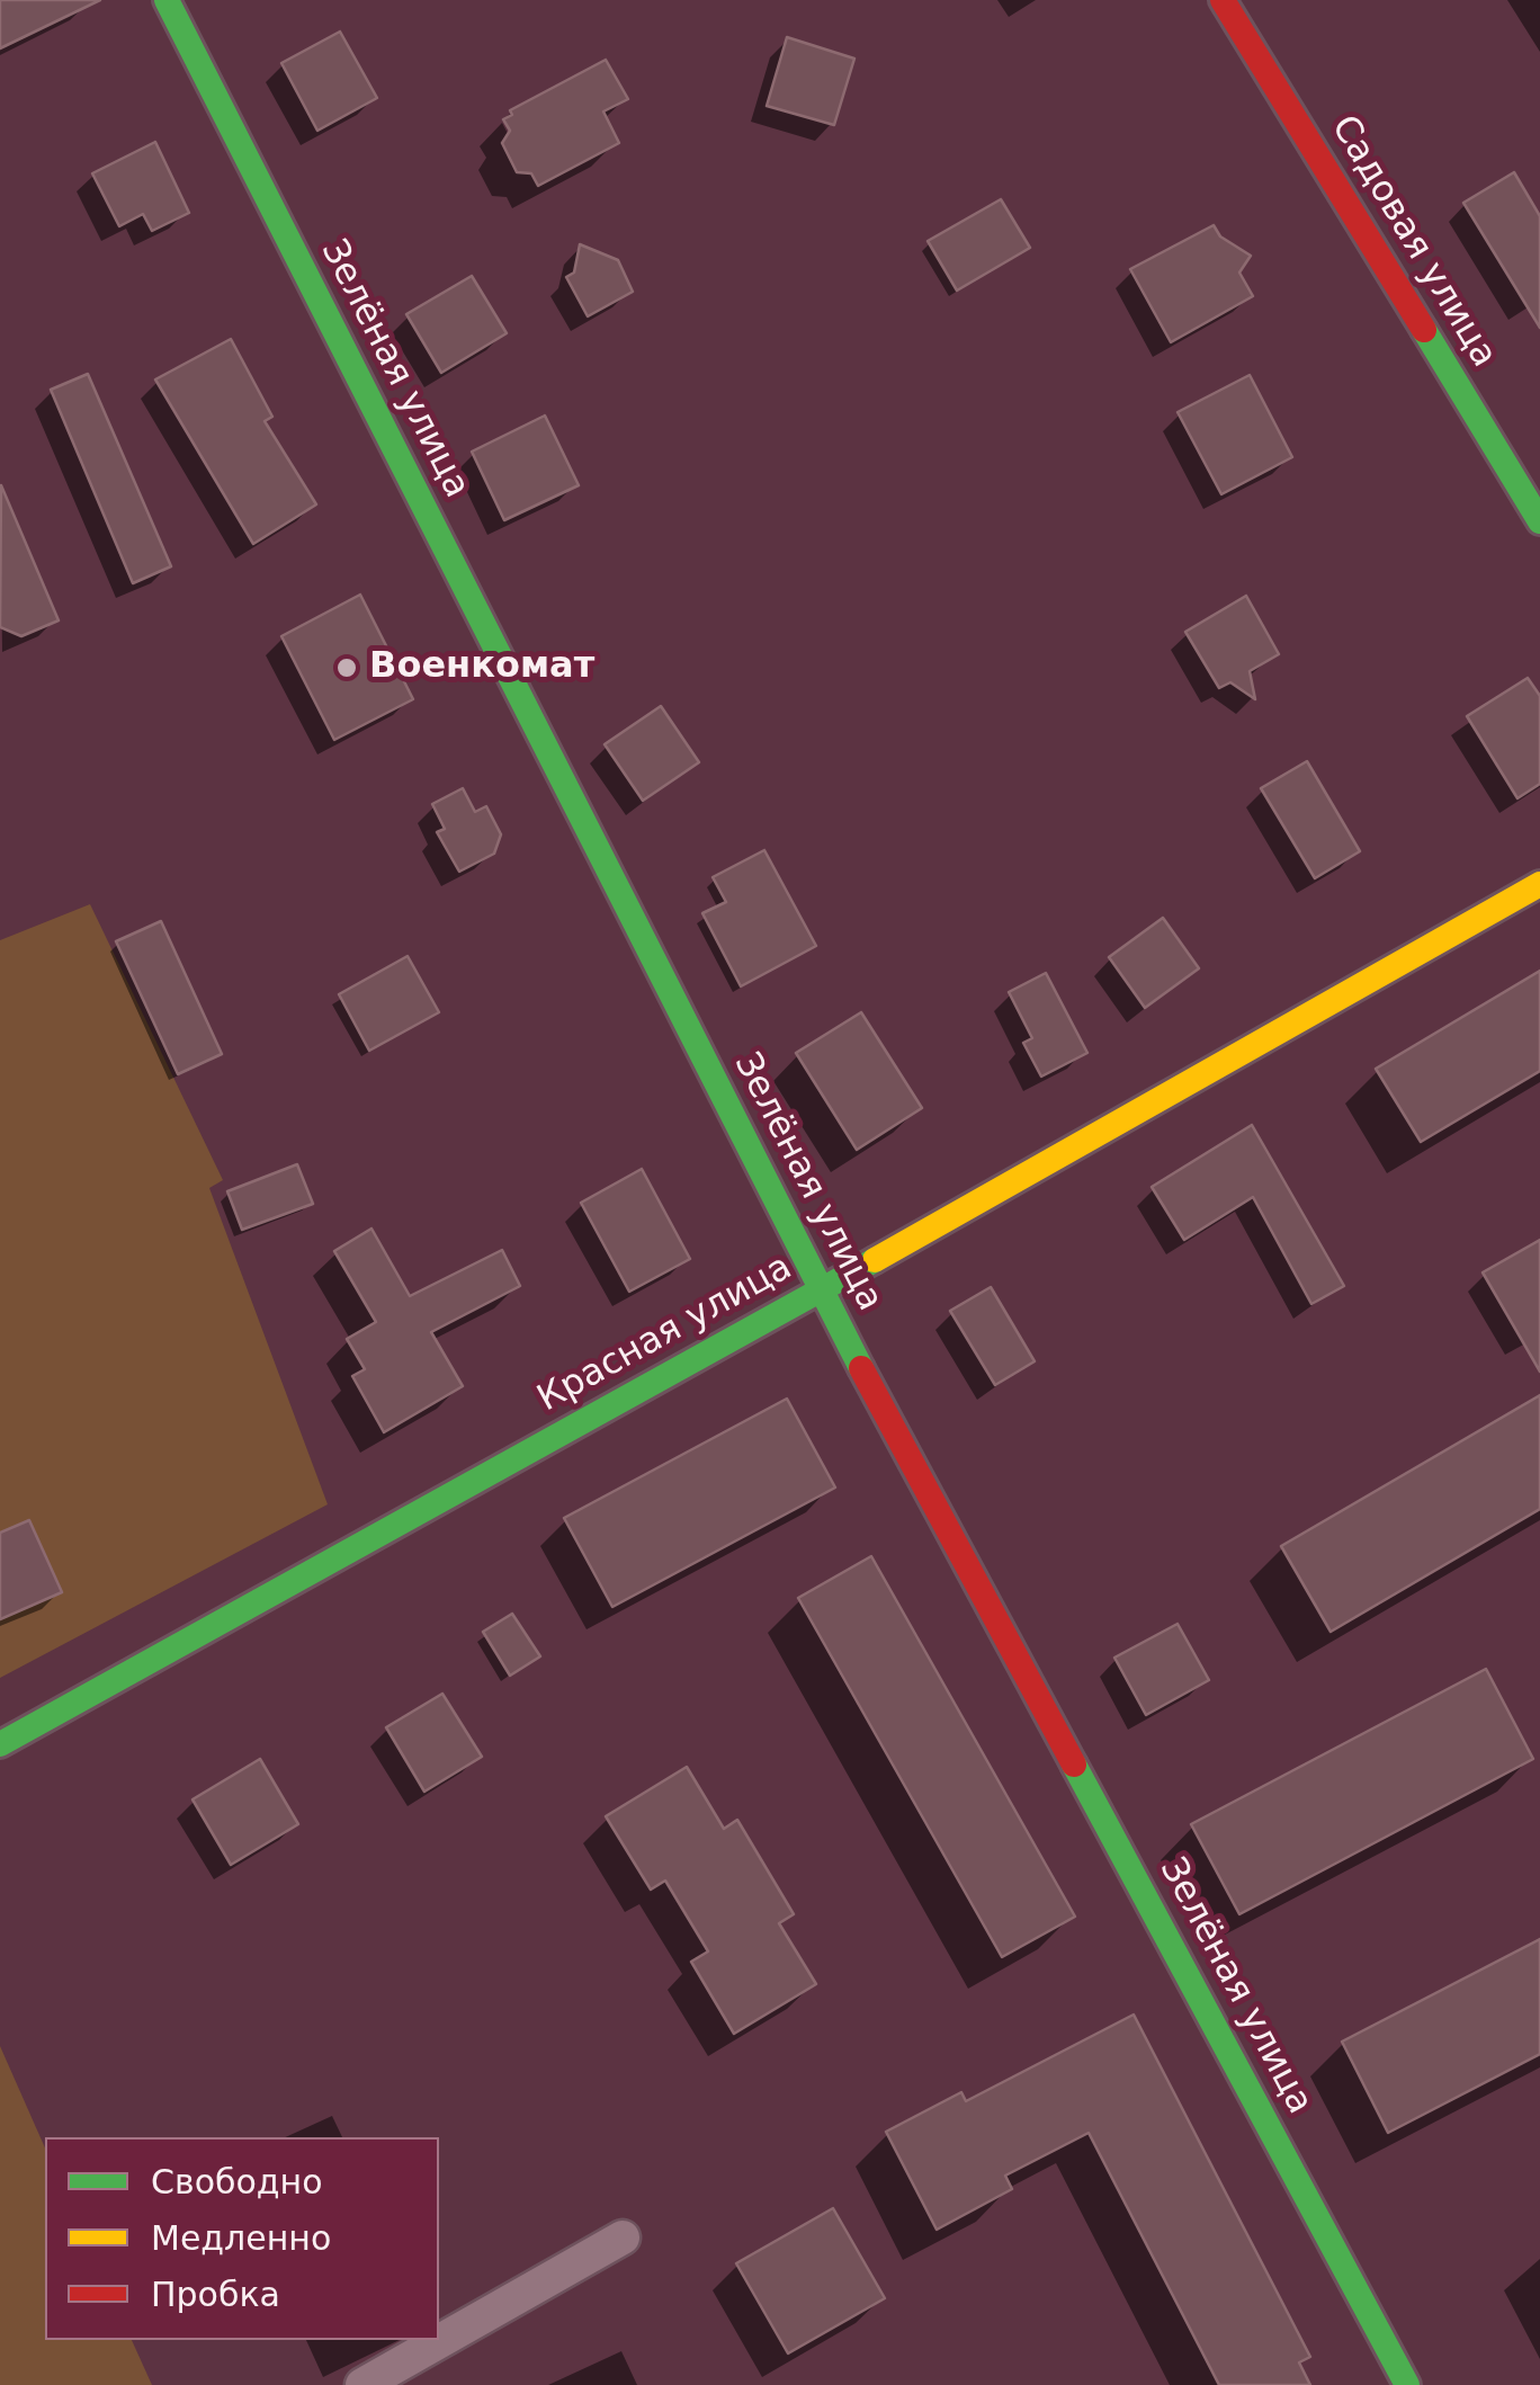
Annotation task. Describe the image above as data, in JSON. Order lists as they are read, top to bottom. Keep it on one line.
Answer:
{"streets":{"street":["Садовая улица","Зелёная улица","Красная улица"]},"crossings":[["Зелёная улица","Красная улица"]],"places":["Военкомат"],"legend":["Свободно","Медленно","Пробка"]}
